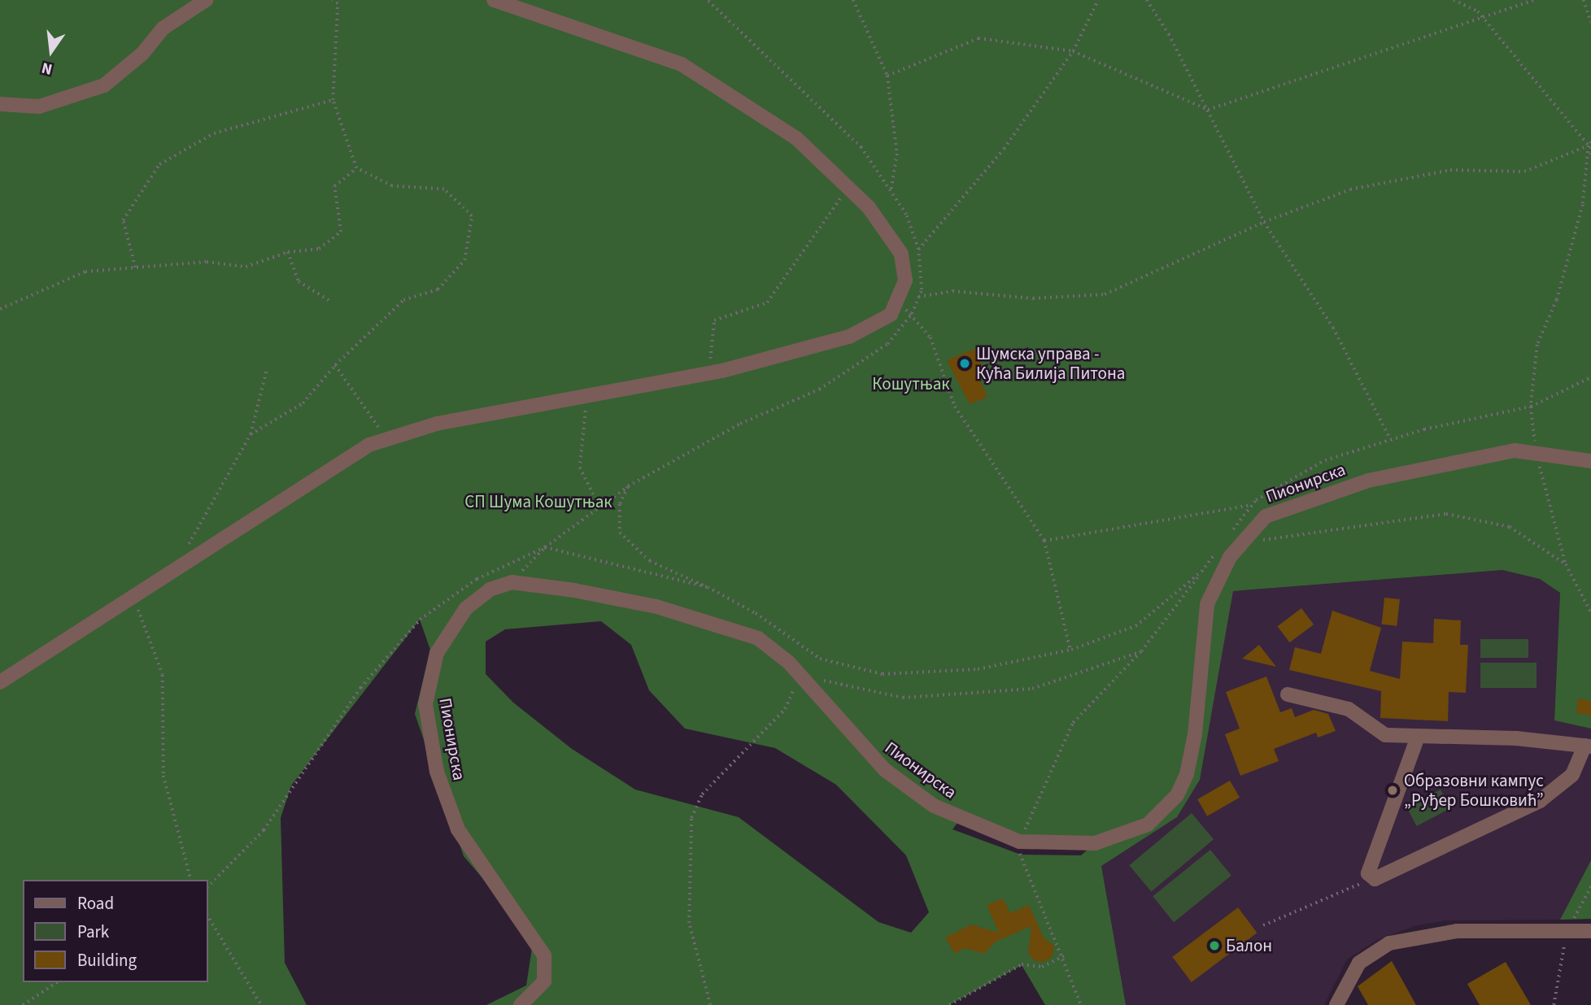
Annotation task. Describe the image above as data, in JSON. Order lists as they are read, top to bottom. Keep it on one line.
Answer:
{"streets":{"street":["Пионирска"]},"parks":["Кошутњак","СП Шума Кошутњак"],"places":["Шумска управа - Кућа Билија Питона","Образовни кампус „Руђер Бошковић”","Балон"],"legend":["Road","Park","Building"],"north":"bottom"}
